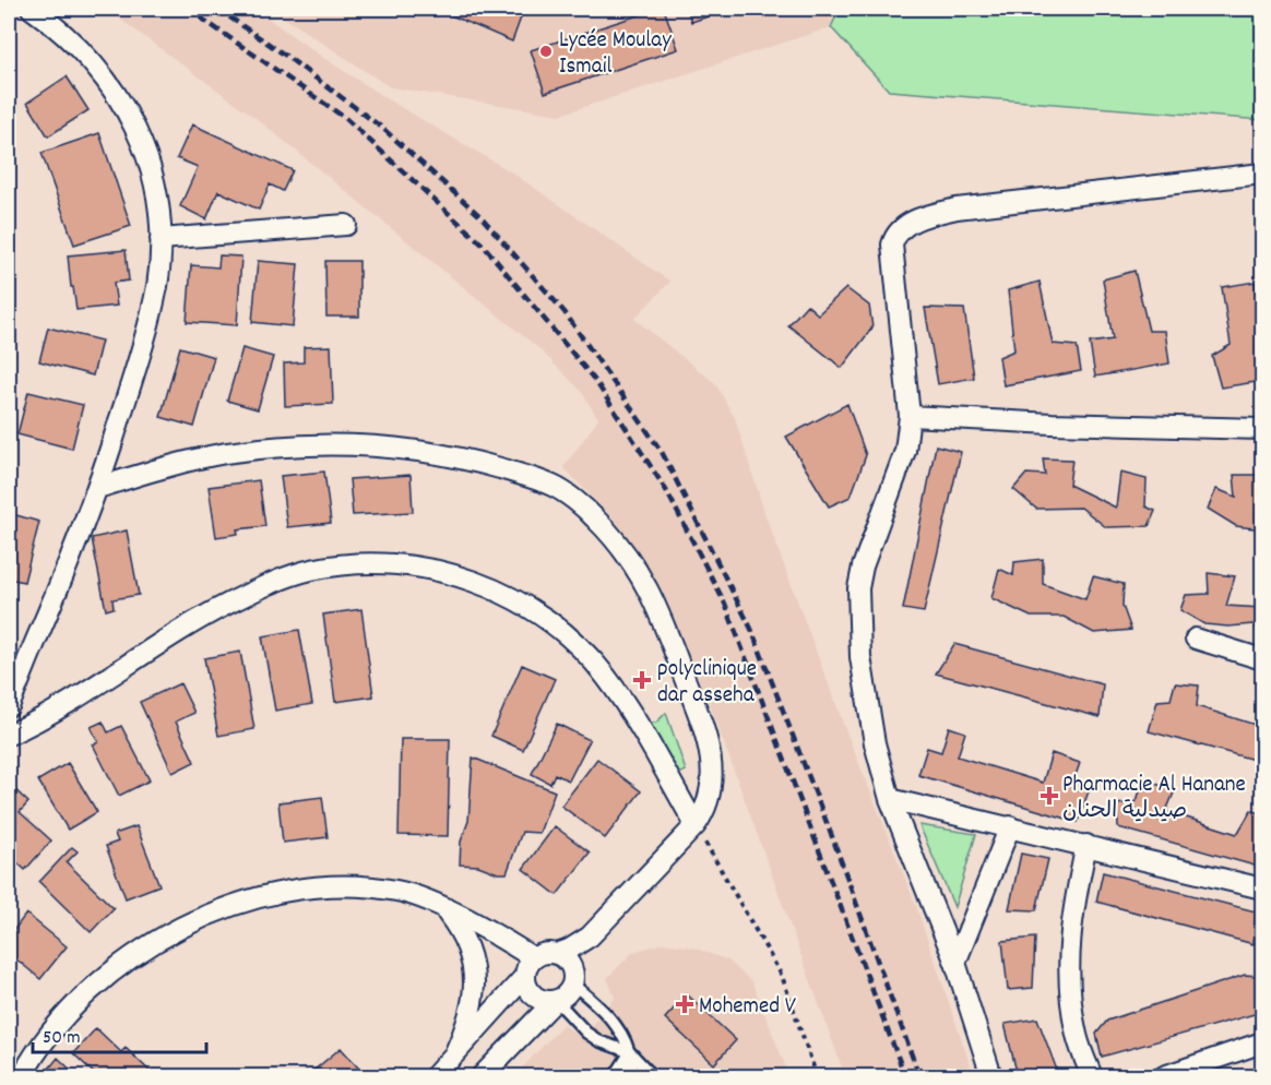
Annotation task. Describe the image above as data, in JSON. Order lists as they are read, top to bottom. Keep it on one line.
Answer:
{"places":{"other":["Lycée Moulay Ismail"],"health":["polyclinique dar asseha","Pharmacie Al Hanane صيدلية الحنان","Mohemed V"]},"scale_bar":"50 m"}
